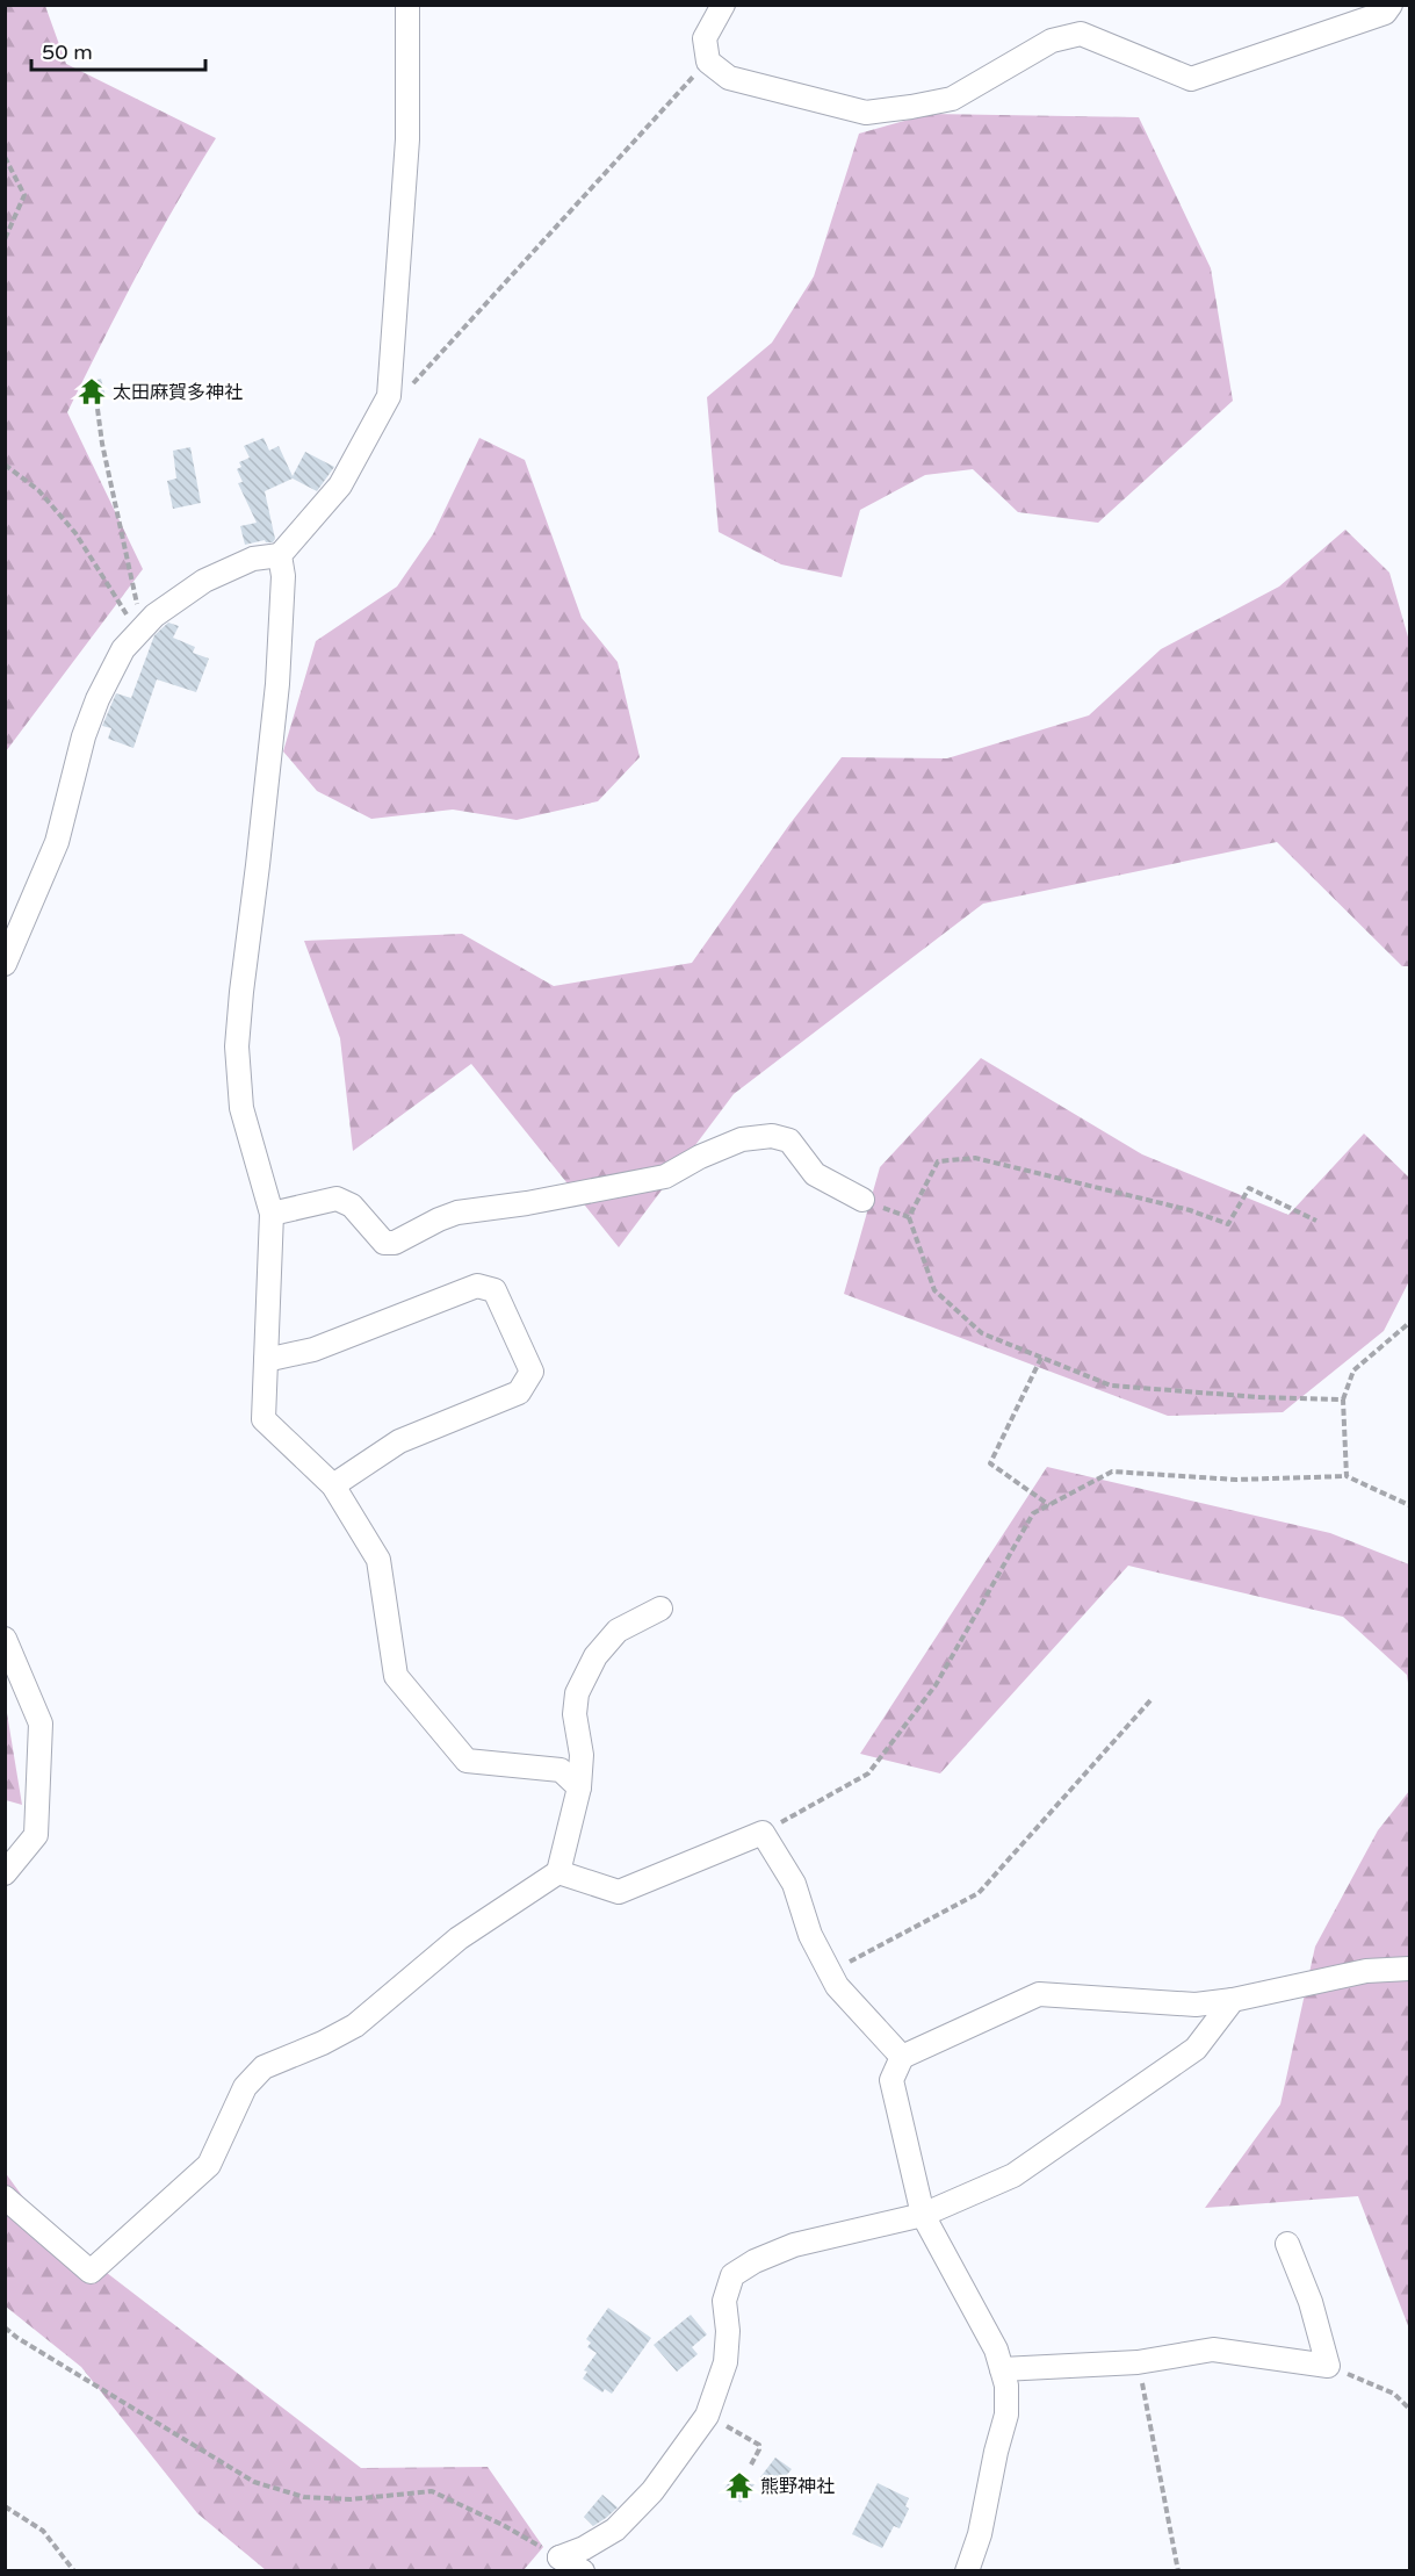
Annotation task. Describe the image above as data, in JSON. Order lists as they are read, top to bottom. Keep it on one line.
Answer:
{"places":{"temple":["太田麻賀多神社","熊野神社"]},"scale_bar":"50 m"}
